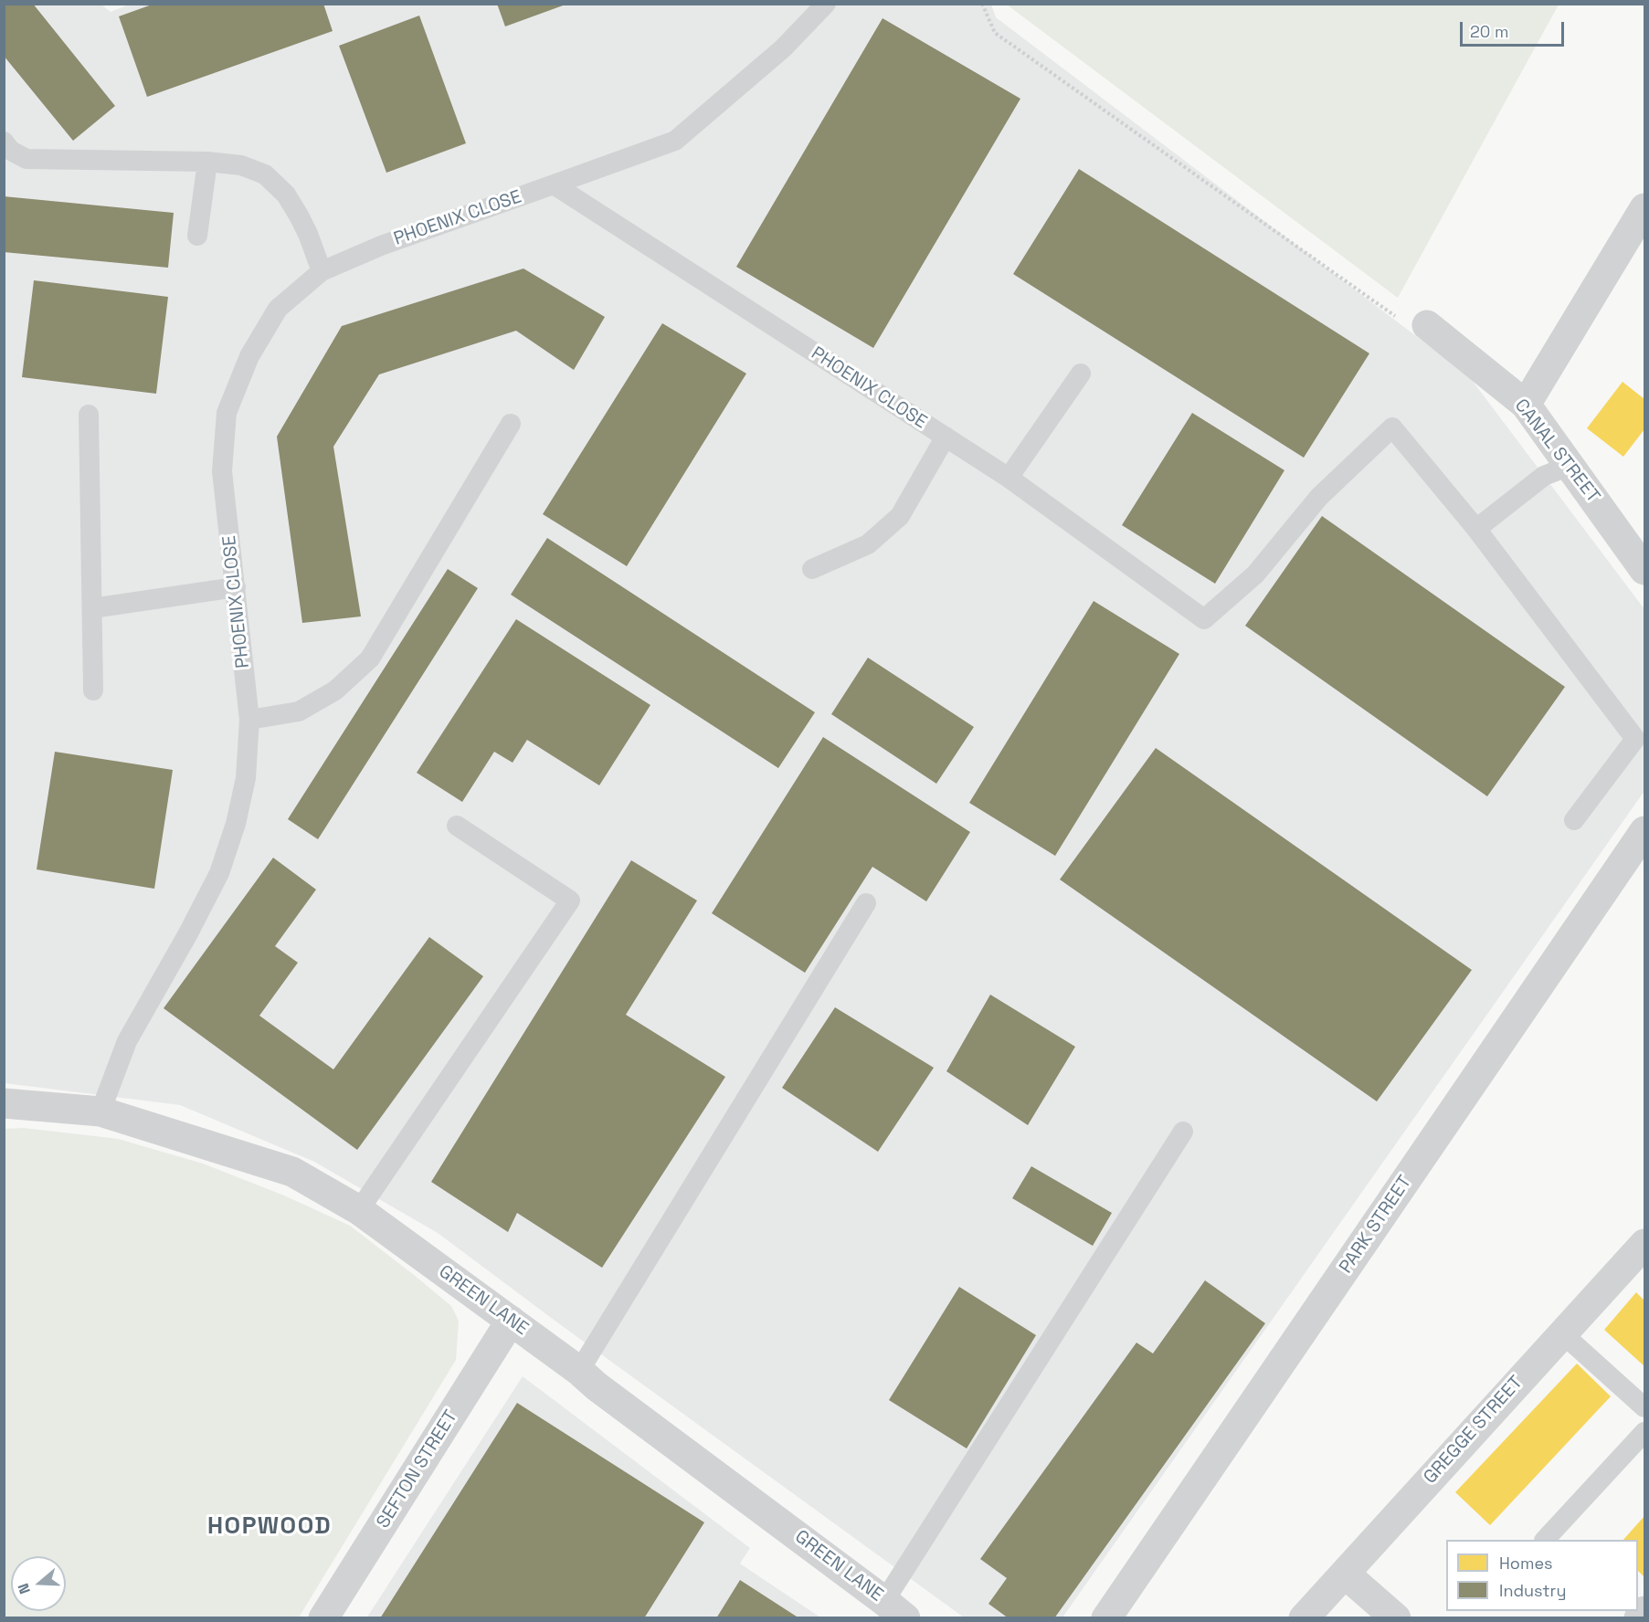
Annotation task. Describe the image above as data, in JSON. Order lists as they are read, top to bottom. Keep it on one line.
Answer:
{"streets":{"street":["CANAL STREET","PARK STREET","GREEN LANE","GREGGE STREET","SEFTON STREET"],"lane":["PHOENIX CLOSE"]},"crossings":[["PHOENIX CLOSE","GREEN LANE"],["GREEN LANE","SEFTON STREET"]],"districts":["HOPWOOD"],"legend":["Homes","Industry"],"scale_bar":"20 m","north":"left"}
